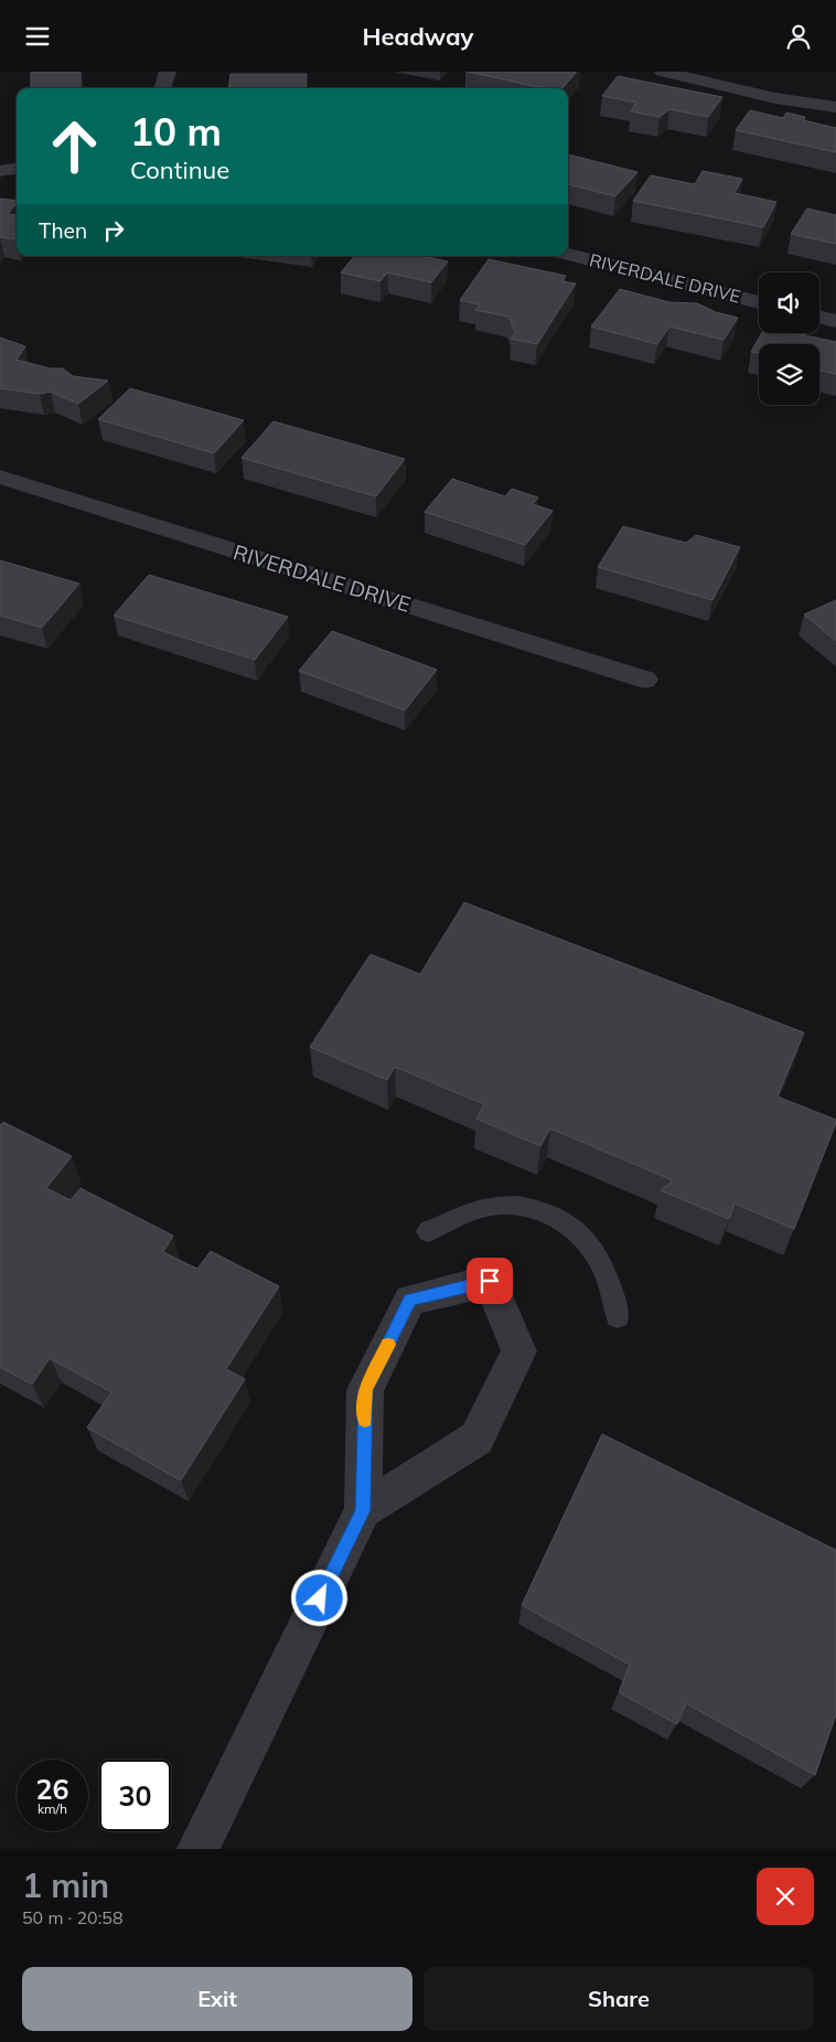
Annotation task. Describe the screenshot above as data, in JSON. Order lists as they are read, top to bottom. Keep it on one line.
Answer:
{"streets":{"street":["RIVERDALE DRIVE"]},"page":{"header":"Headway","turn":["10 m","Continue"],"then":"Then","speed":"26 km/h","limit":"30","heading":["1 min","50 m · 20:58"],"buttons":["Exit","Share"]}}
